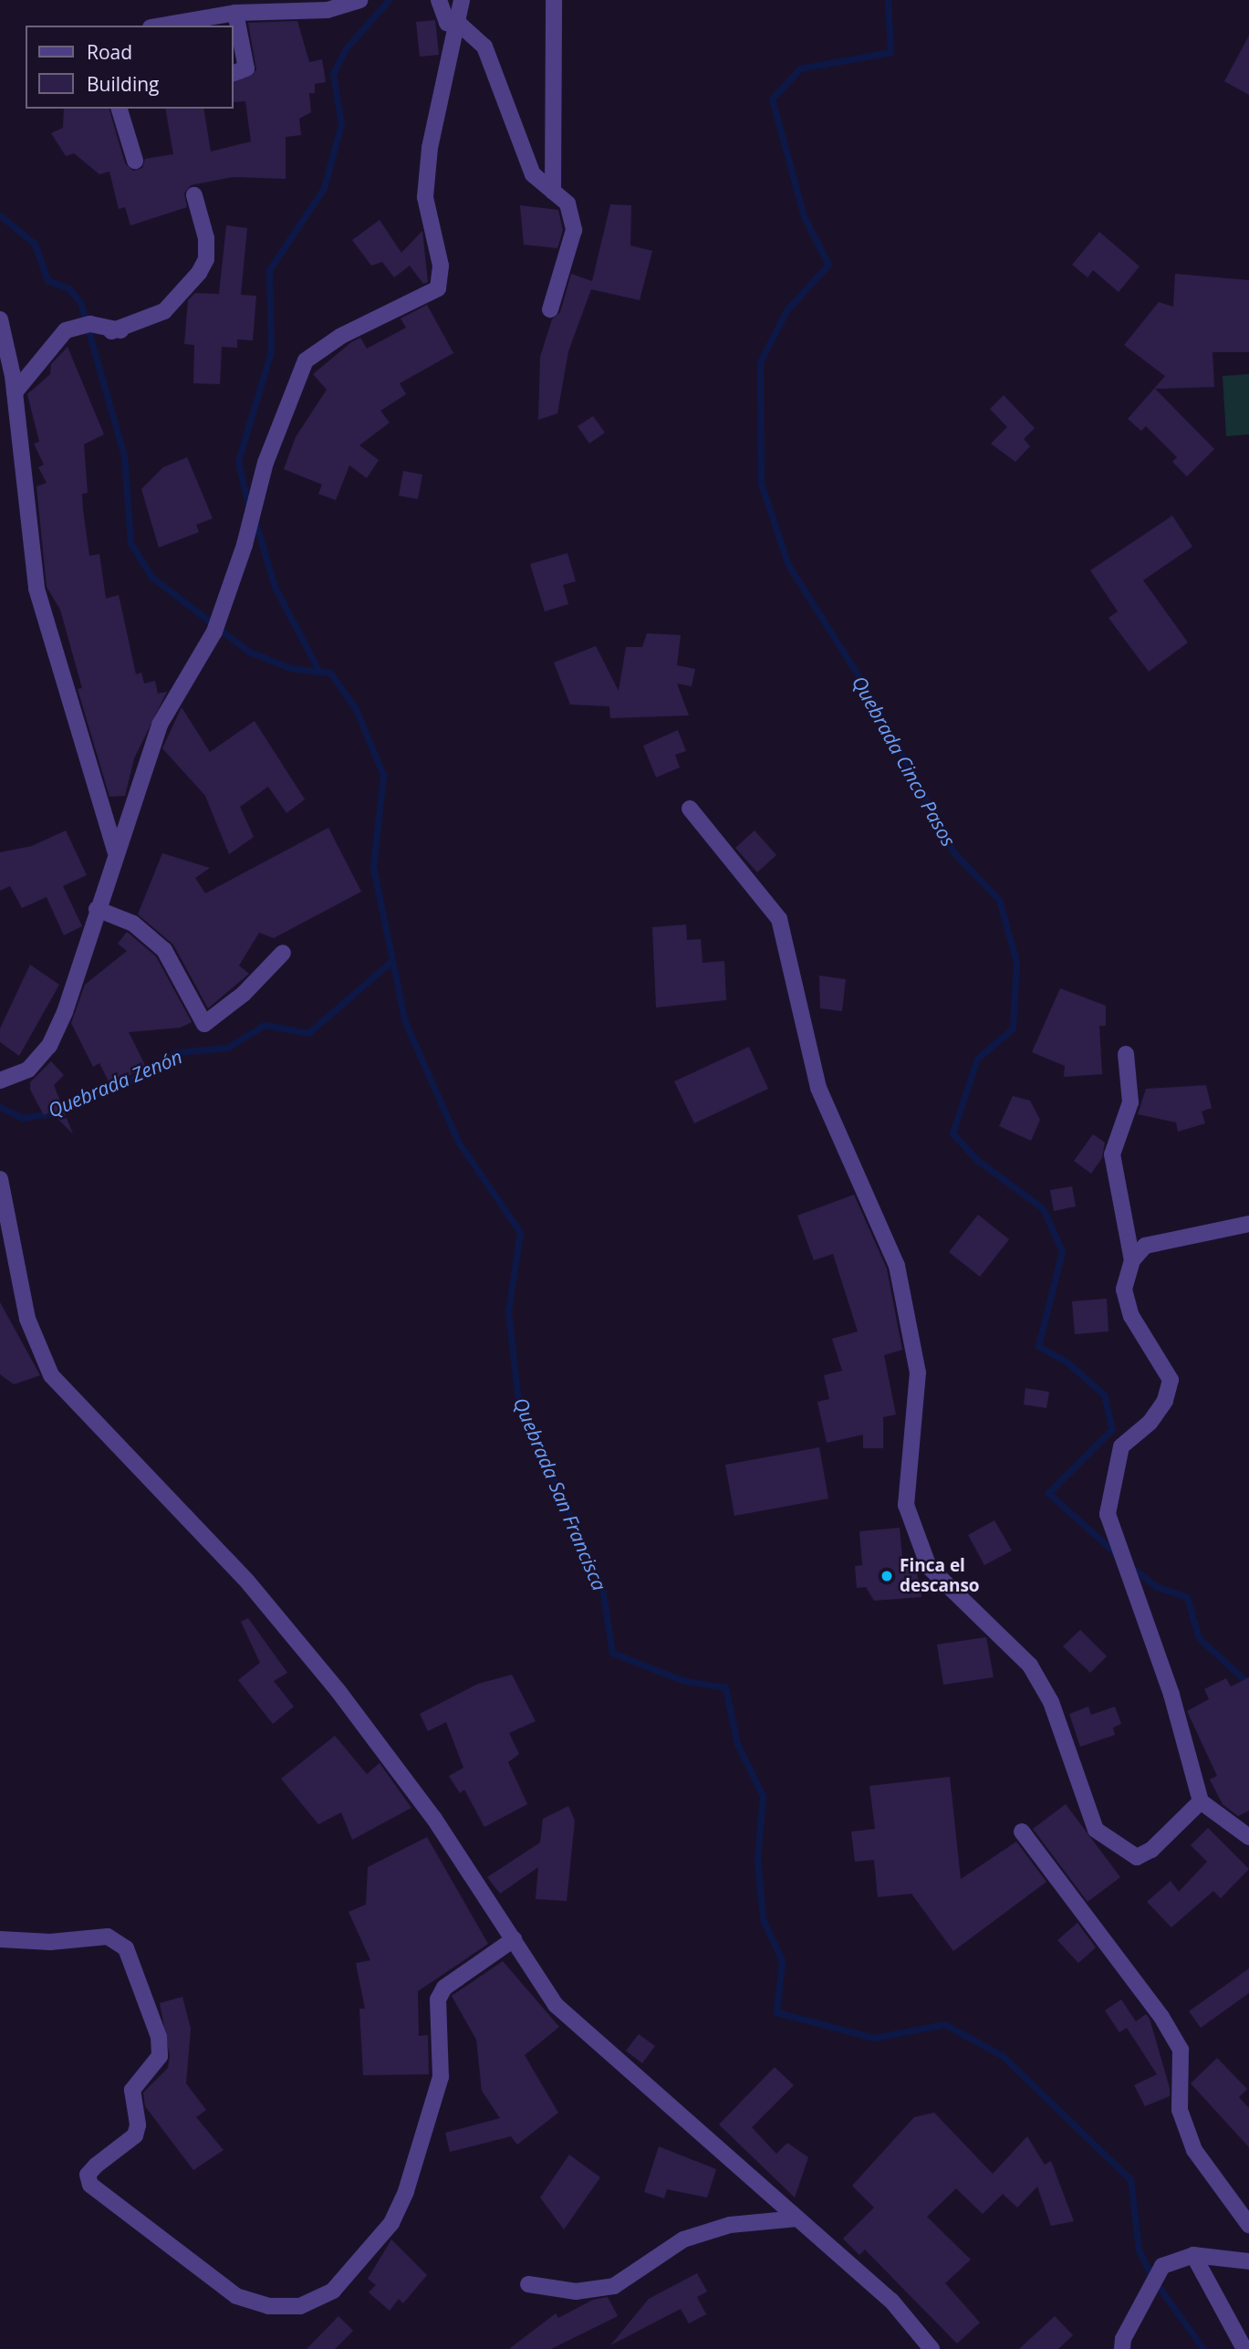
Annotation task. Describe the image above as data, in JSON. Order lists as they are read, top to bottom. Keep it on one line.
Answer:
{"water":["Quebrada Cinco Pasos","Quebrada Zenón","Quebrada San Francisca"],"places":["Finca el descanso"],"legend":["Road","Building"]}
